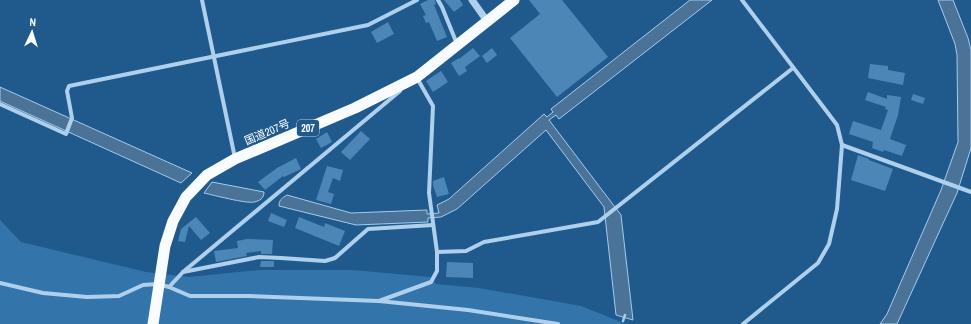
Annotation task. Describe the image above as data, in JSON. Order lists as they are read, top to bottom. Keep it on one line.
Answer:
{"streets":{"highway":["207","国道207号"]},"north":"top"}
